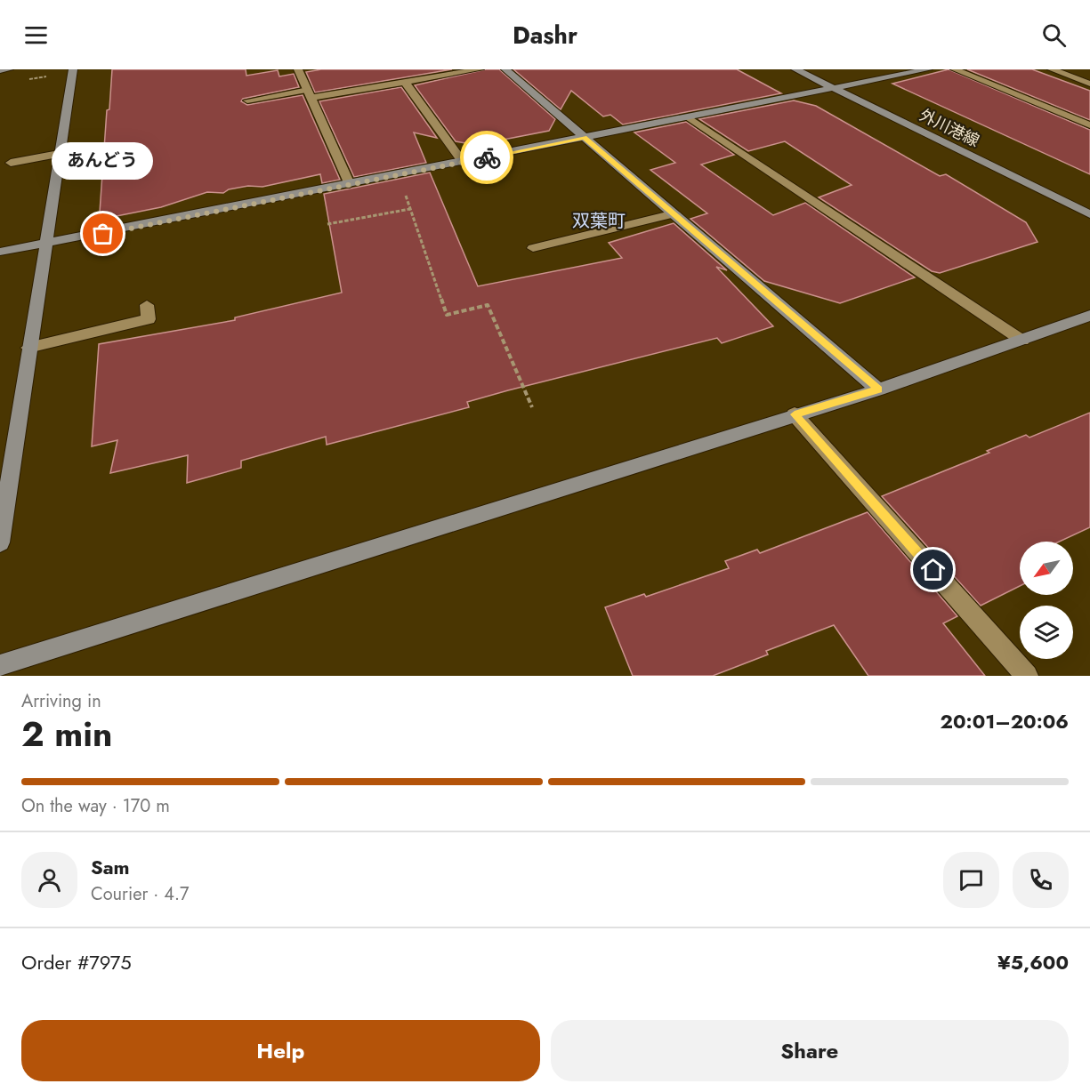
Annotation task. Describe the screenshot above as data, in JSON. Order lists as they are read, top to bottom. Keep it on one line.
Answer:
{"streets":{"street":["外川港線"]},"districts":["双葉町"],"places":["あんどう"],"north":"bottom left","page":{"header":"Dashr","bubble":"あんどう","heading":["2 min","Arriving in","20:01–20:06"],"panel":["Sam","Courier · 4.7","Order #7975","¥5,600"],"bar":"On the way · 170 m","buttons":["Help","Share"]}}
